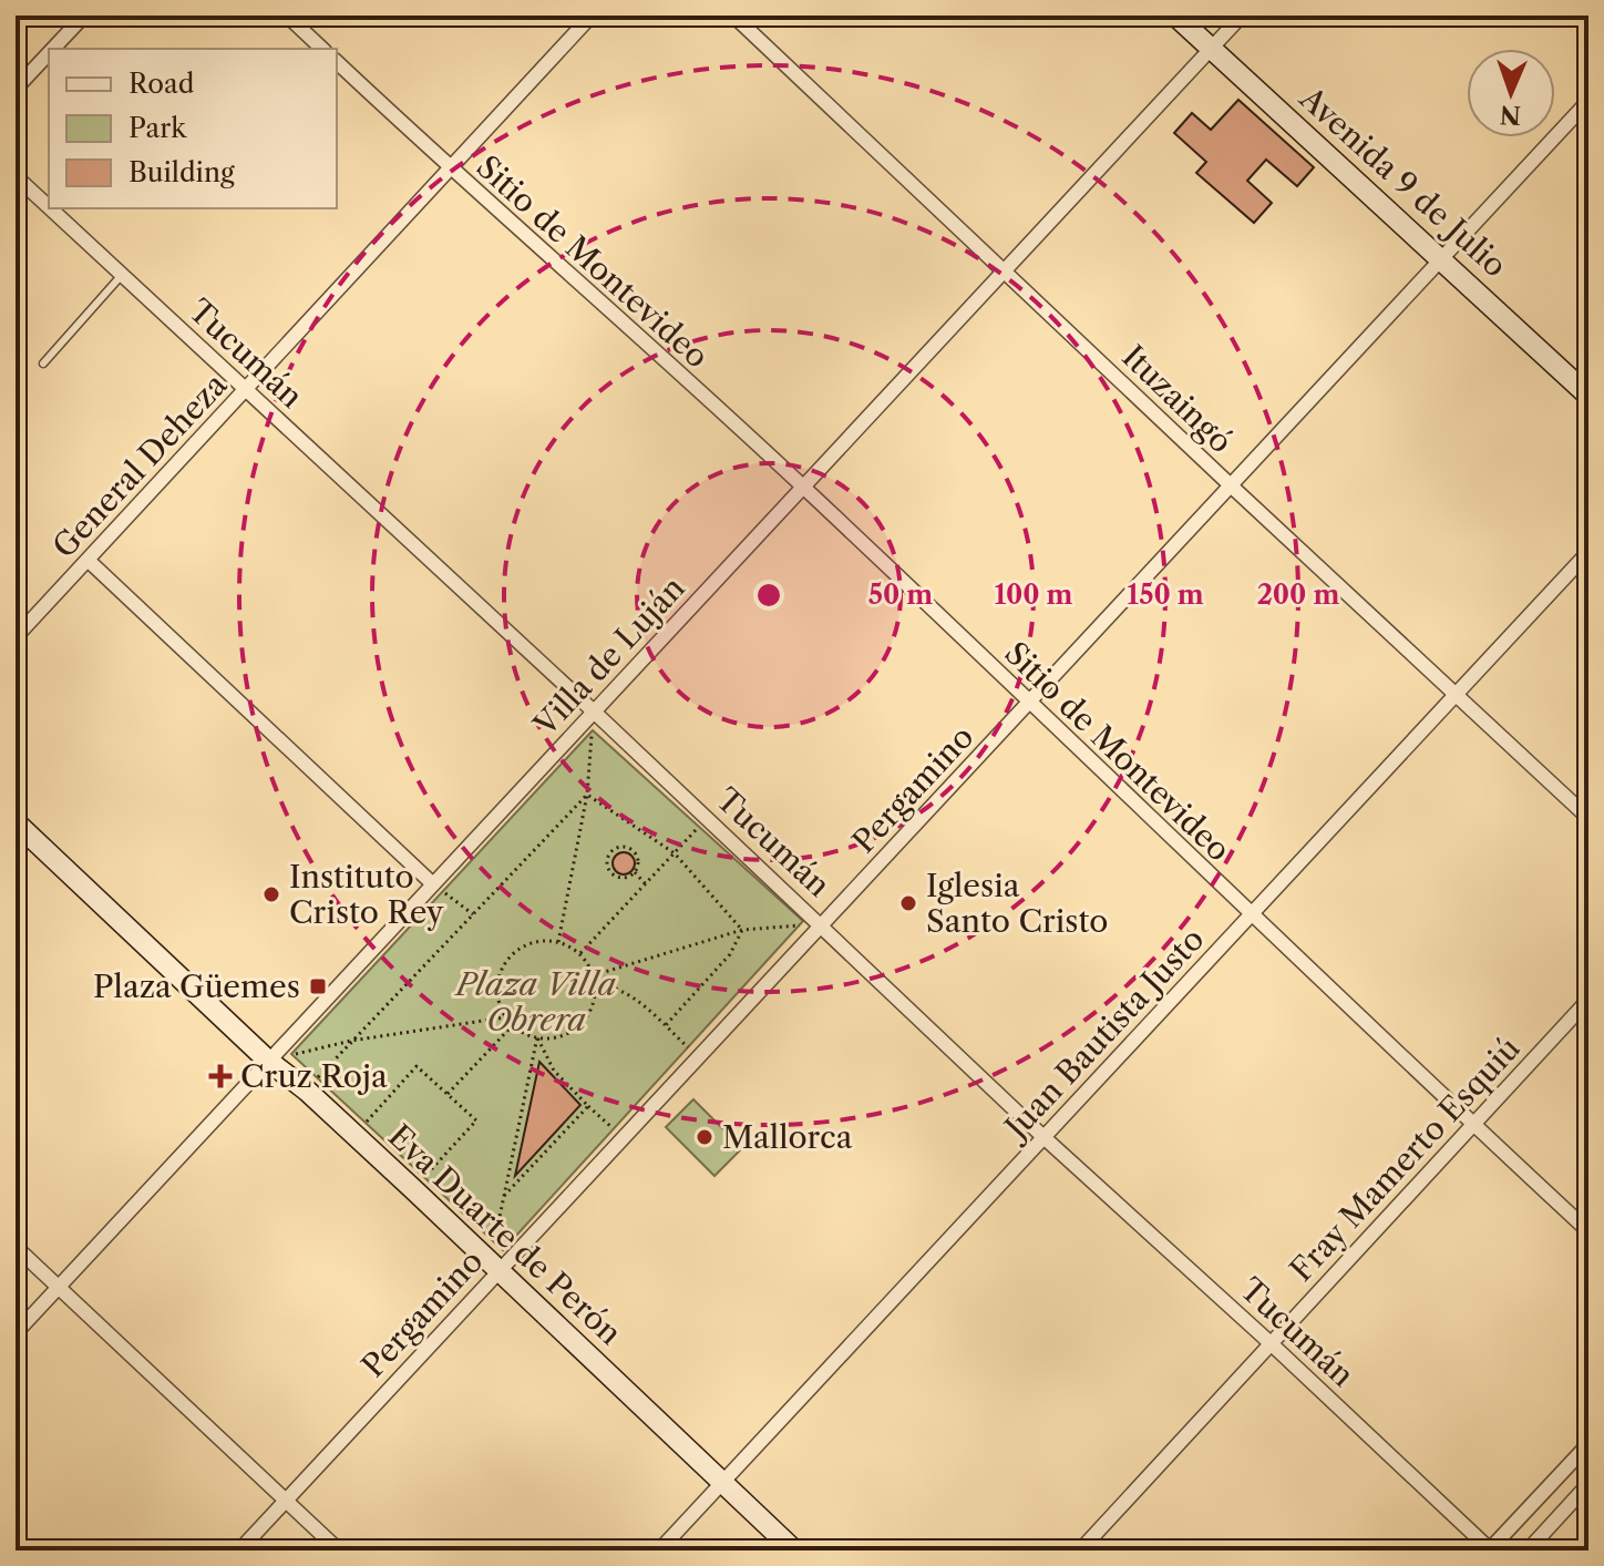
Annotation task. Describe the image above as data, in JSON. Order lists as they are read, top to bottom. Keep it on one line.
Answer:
{"streets":{"main road":["Avenida 9 de Julio","Eva Duarte de Perón"],"street":["Sitio de Montevideo","Tucumán","Ituzaingó","General Deheza","Villa de Luján","Pergamino","Juan Bautista Justo","Fray Mamerto Esquiú"]},"crossings":[["Avenida 9 de Julio","Villa de Luján"],["Avenida 9 de Julio","Pergamino"],["Sitio de Montevideo","General Deheza"],["Sitio de Montevideo","Villa de Luján"],["Sitio de Montevideo","Pergamino"],["Sitio de Montevideo","Juan Bautista Justo"],["Sitio de Montevideo","Fray Mamerto Esquiú"],["Tucumán","General Deheza"],["Tucumán","Villa de Luján"],["Tucumán","Pergamino"],["Tucumán","Juan Bautista Justo"],["Tucumán","Fray Mamerto Esquiú"],["Ituzaingó","Villa de Luján"],["Ituzaingó","Pergamino"],["Ituzaingó","Juan Bautista Justo"],["Villa de Luján","Eva Duarte de Perón"],["Pergamino","Eva Duarte de Perón"],["Juan Bautista Justo","Eva Duarte de Perón"]],"parks":["Plaza Villa Obrera"],"places":{"other":["Instituto Cristo Rey","Iglesia Santo Cristo","Mallorca"],"transit":["Plaza Güemes"],"health":["Cruz Roja"]},"legend":["Road","Park","Building"],"north":"bottom","rings":["50 m","100 m","150 m","200 m"]}
